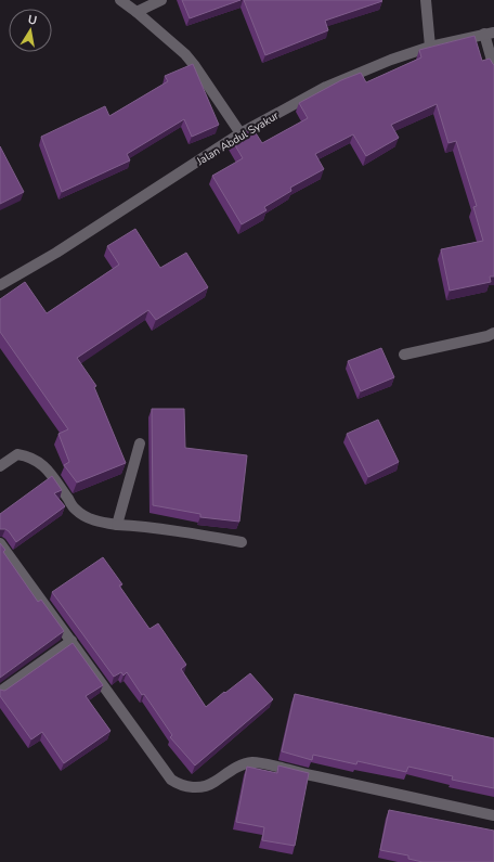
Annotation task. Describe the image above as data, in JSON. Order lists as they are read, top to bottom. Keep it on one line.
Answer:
{"streets":{"street":["Jalan Abdul Syakur"]},"north":"top"}
